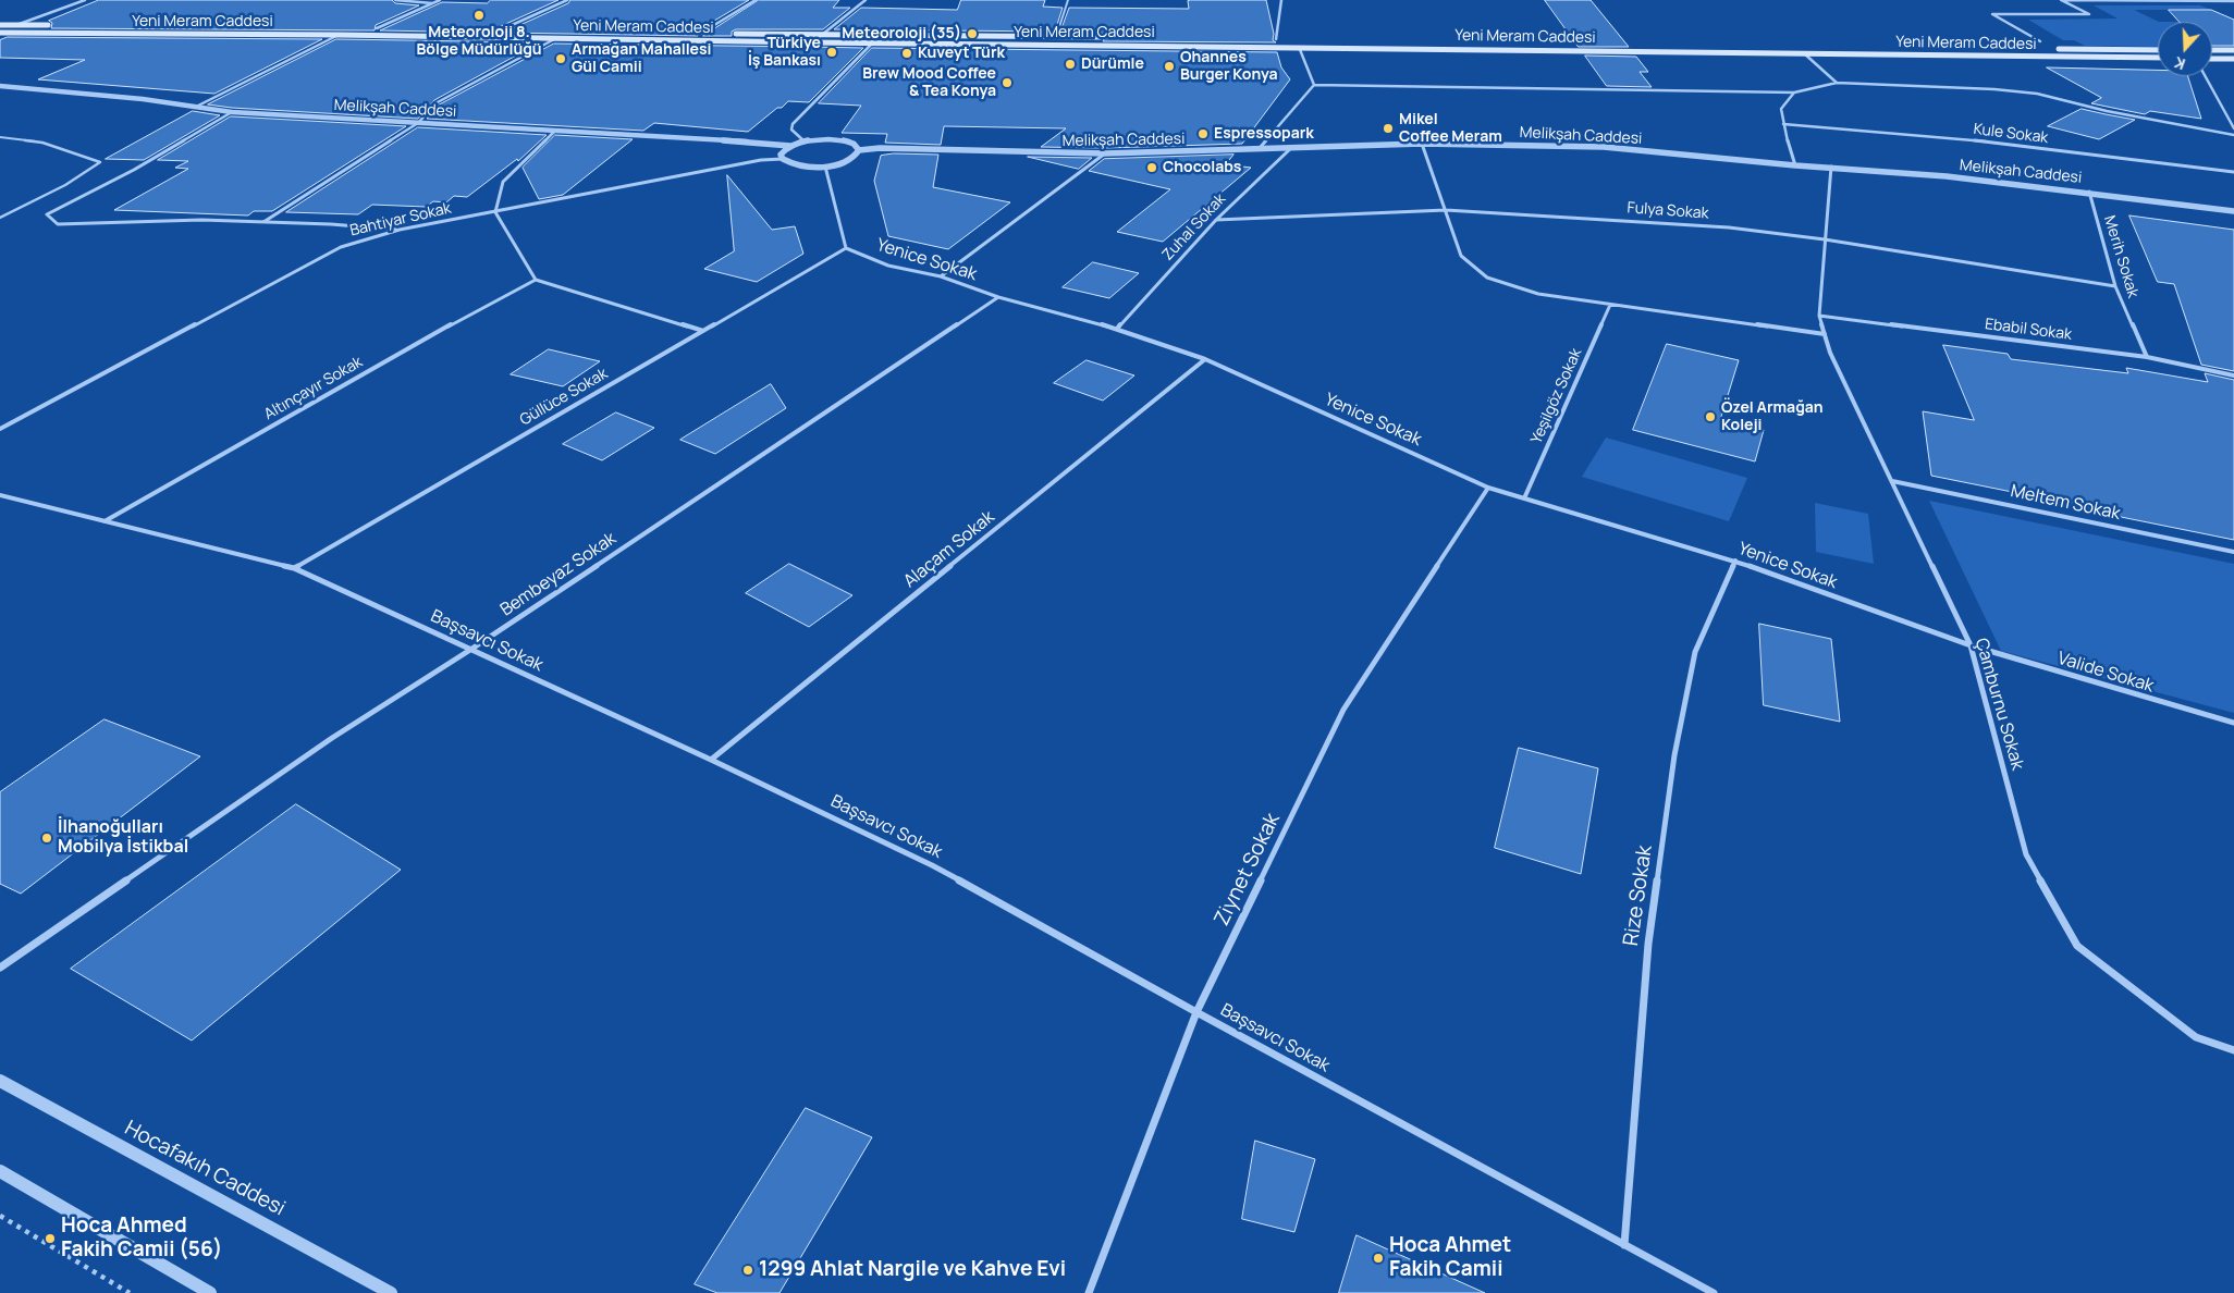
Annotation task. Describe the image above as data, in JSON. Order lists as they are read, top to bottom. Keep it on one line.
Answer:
{"streets":{"main road":["Yeni Meram Caddesi"],"street":["Melikşah Caddesi","Kule Sokak","Fulya Sokak","Bahtiyar Sokak","Zuhal Sokak","Merih Sokak","Yenice Sokak","Ebabil Sokak","Altınçayır Sokak","Yeşilgöz Sokak","Güllüce Sokak","Meltem Sokak","Alaçam Sokak","Bembeyaz Sokak","Başsavcı Sokak","Valide Sokak","Çamburnu Sokak","Ziynet Sokak","Rize Sokak","Hocafakıh Caddesi"]},"crossings":[["Melikşah Caddesi","Bahtiyar Sokak"],["Melikşah Caddesi","Zuhal Sokak"],["Melikşah Caddesi","Merih Sokak"],["Melikşah Caddesi","Çamburnu Sokak"],["Fulya Sokak","Zuhal Sokak"],["Fulya Sokak","Merih Sokak"],["Fulya Sokak","Çamburnu Sokak"],["Zuhal Sokak","Yenice Sokak"],["Merih Sokak","Ebabil Sokak"],["Yenice Sokak","Yeşilgöz Sokak"],["Yenice Sokak","Güllüce Sokak"],["Yenice Sokak","Alaçam Sokak"],["Yenice Sokak","Bembeyaz Sokak"],["Yenice Sokak","Valide Sokak"],["Yenice Sokak","Çamburnu Sokak"],["Yenice Sokak","Ziynet Sokak"],["Yenice Sokak","Rize Sokak"],["Ebabil Sokak","Çamburnu Sokak"],["Altınçayır Sokak","Başsavcı Sokak"],["Güllüce Sokak","Başsavcı Sokak"],["Meltem Sokak","Çamburnu Sokak"],["Alaçam Sokak","Başsavcı Sokak"],["Bembeyaz Sokak","Başsavcı Sokak"],["Başsavcı Sokak","Ziynet Sokak"],["Başsavcı Sokak","Rize Sokak"],["Valide Sokak","Çamburnu Sokak"]],"places":["Meteoroloji 8. Bölge Müdürlüğü","Meteoroloji (35)","Türkiye İş Bankası","Kuveyt Türk","Armağan Mahallesi Gül Camii","Dürümle","Ohannes Burger Konya","Brew Mood Coffee & Tea Konya","Mikel Coffee Meram","Espressopark","Chocolabs","Özel Armağan Koleji","İlhanoğulları Mobilya İstikbal","Hoca Ahmed Fakih Camii (56)","Hoca Ahmet Fakih Camii","1299 Ahlat Nargile ve Kahve Evi"],"north":"bottom"}
